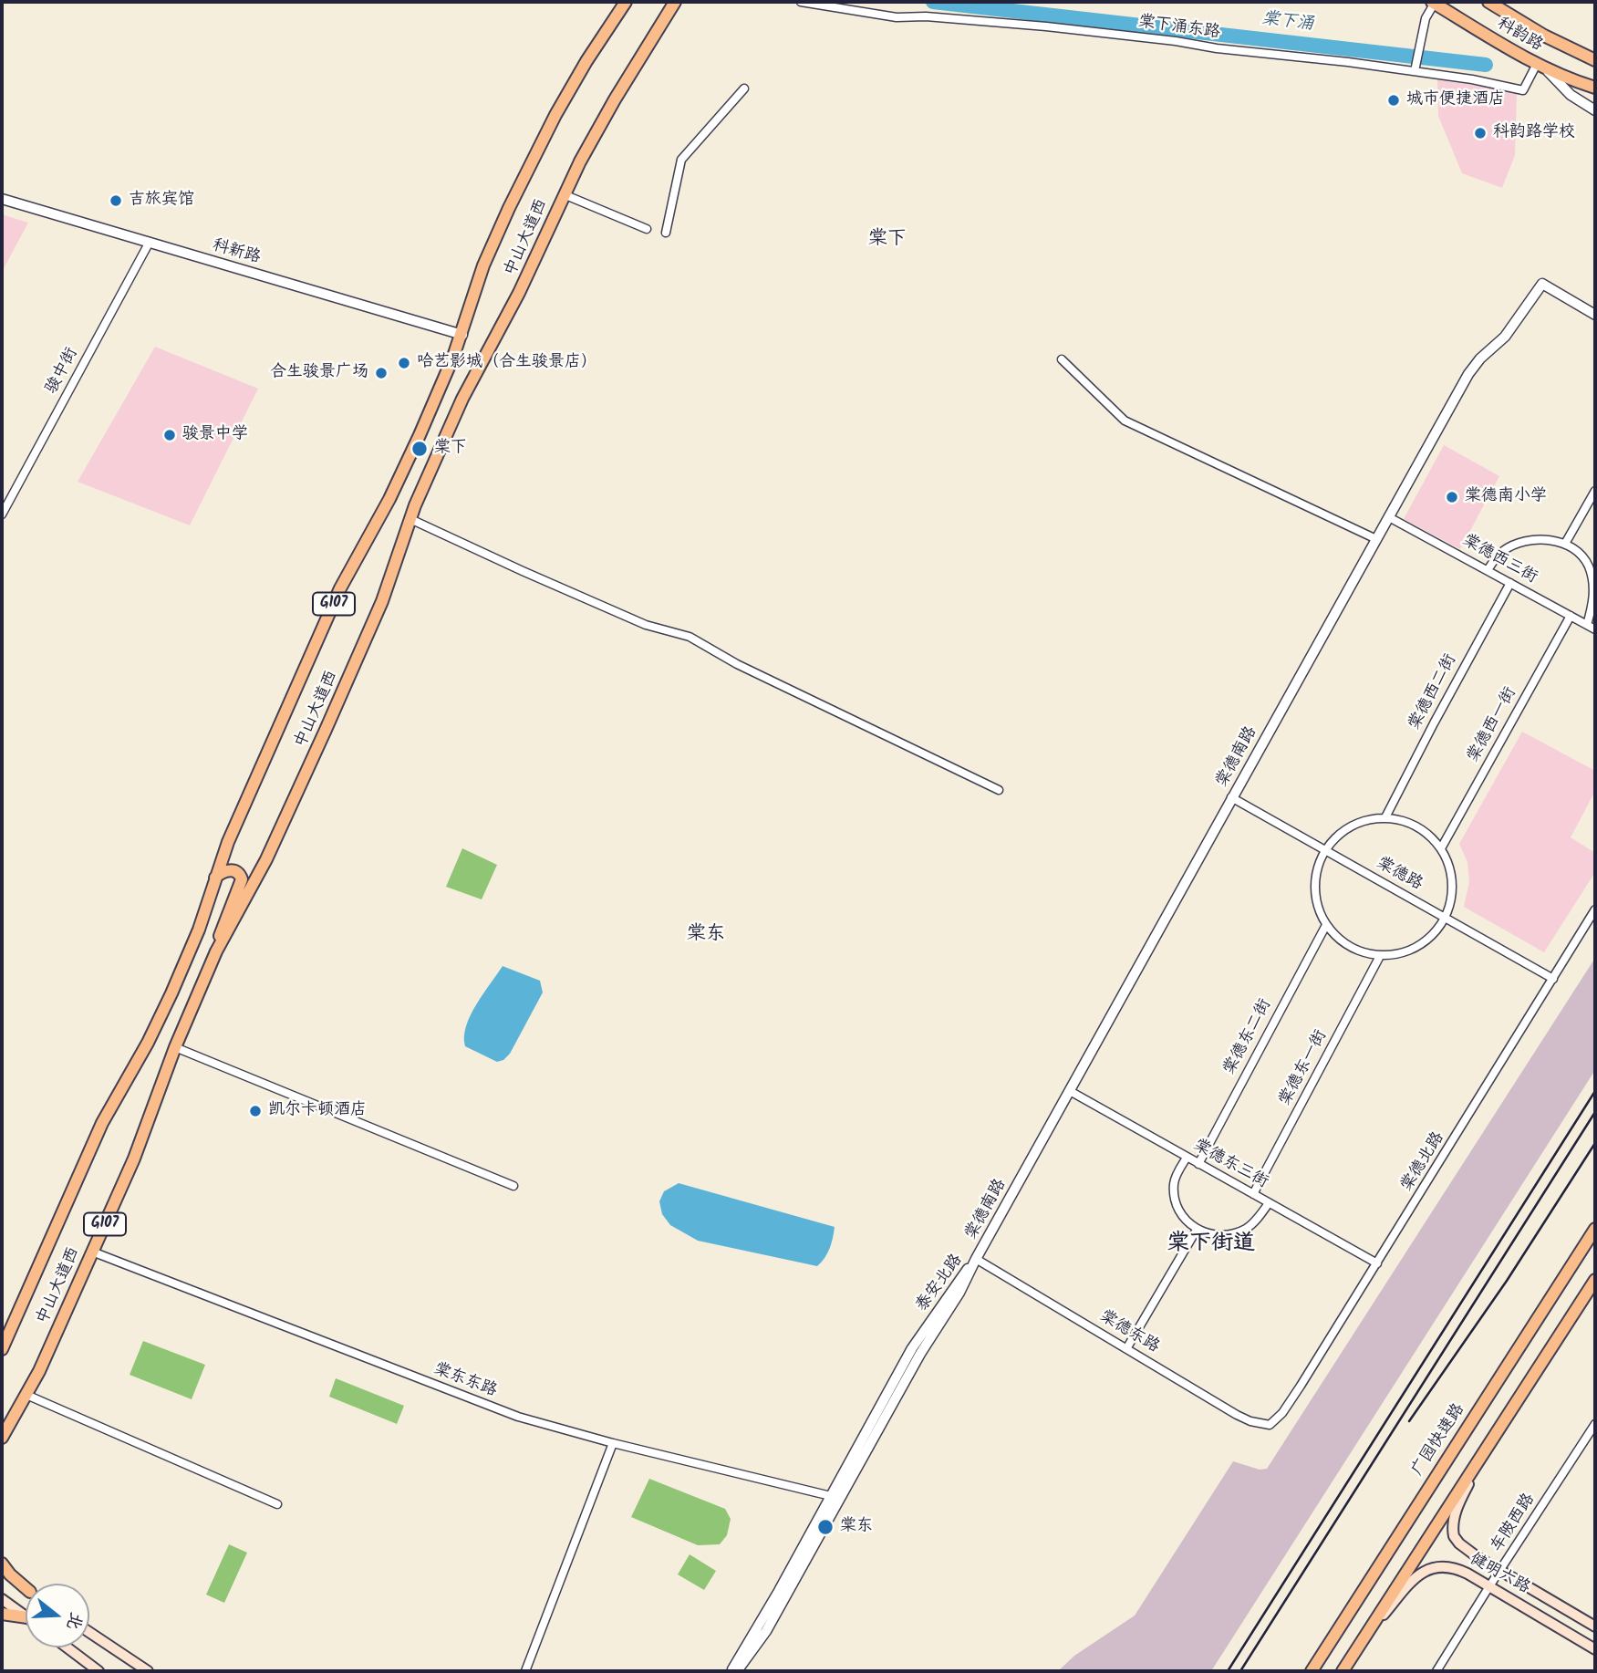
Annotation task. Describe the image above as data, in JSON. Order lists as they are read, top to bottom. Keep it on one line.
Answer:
{"streets":{"highway":["科韵路","中山大道西","G107","广园快速路"],"main road":["健明六路"],"street":["棠下涌东路","科新路","骏中街","棠德西三街","棠德西二街","棠德西一街","棠德南路","棠德路","棠德东二街","棠德东一街","棠德北路","棠德东三街","泰安北路","棠德东路","棠东东路","车陂西路"]},"crossings":[["棠下涌东路","科韵路"],["中山大道西","科新路"],["中山大道西","棠东东路"],["科新路","骏中街"],["棠德西三街","棠德西二街"],["棠德西三街","棠德西一街"],["棠德西三街","棠德南路"],["棠德南路","棠德路"],["棠德南路","棠德东三街"],["棠德南路","泰安北路"],["棠德南路","棠德东路"],["棠德路","棠德北路"],["棠德东二街","棠德东三街"],["棠德东一街","棠德东三街"],["棠德北路","棠德东三街"],["棠德北路","棠德东路"],["泰安北路","棠德东路"],["泰安北路","棠东东路"],["车陂西路","健明六路"]],"districts":["棠下","棠东","棠下街道"],"water":["棠下涌"],"places":["城市便捷酒店","科韵路学校","吉旅宾馆","哈艺影城（合生骏景店）","合生骏景广场","骏景中学","棠下","棠德南小学","凯尔卡顿酒店","棠东"],"north":"right"}
